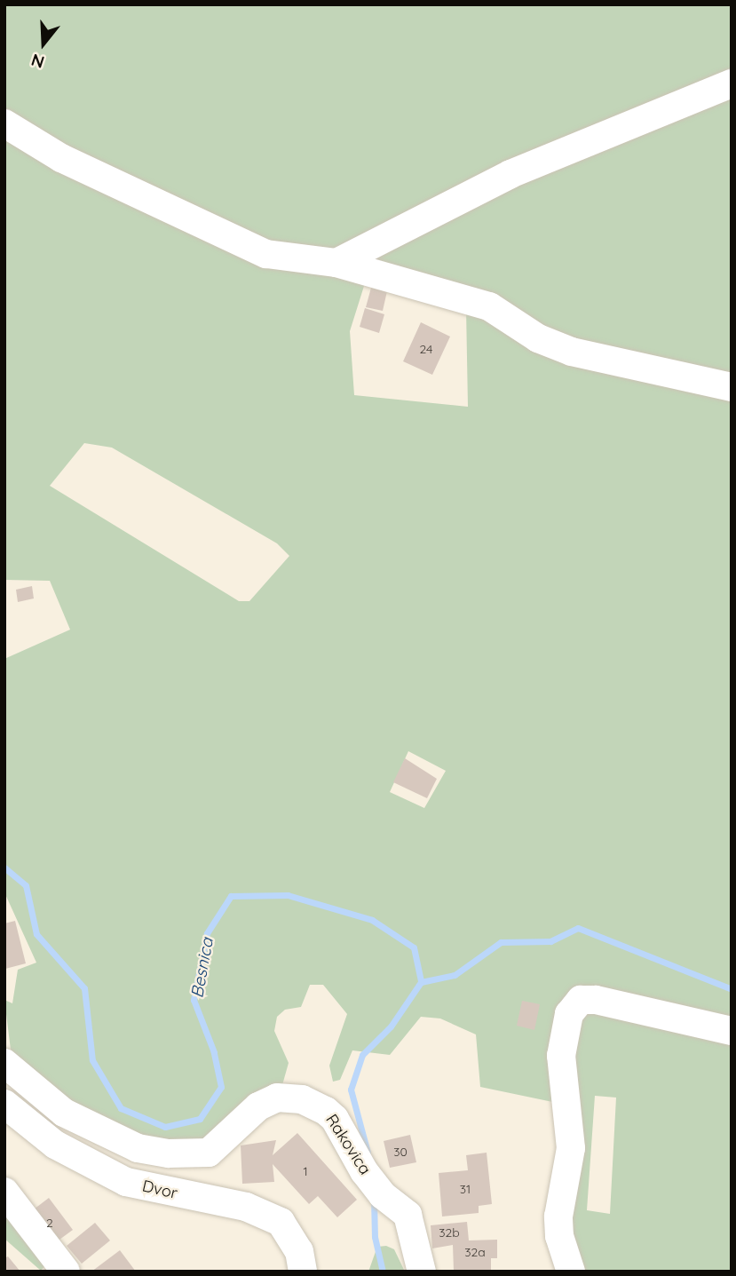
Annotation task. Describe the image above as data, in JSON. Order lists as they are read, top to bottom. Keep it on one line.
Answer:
{"streets":{"street":["Rakovica","Dvor"]},"water":["Besnica"],"house_numbers":["24","30","1","31","2","32b","32a"],"north":"bottom"}
